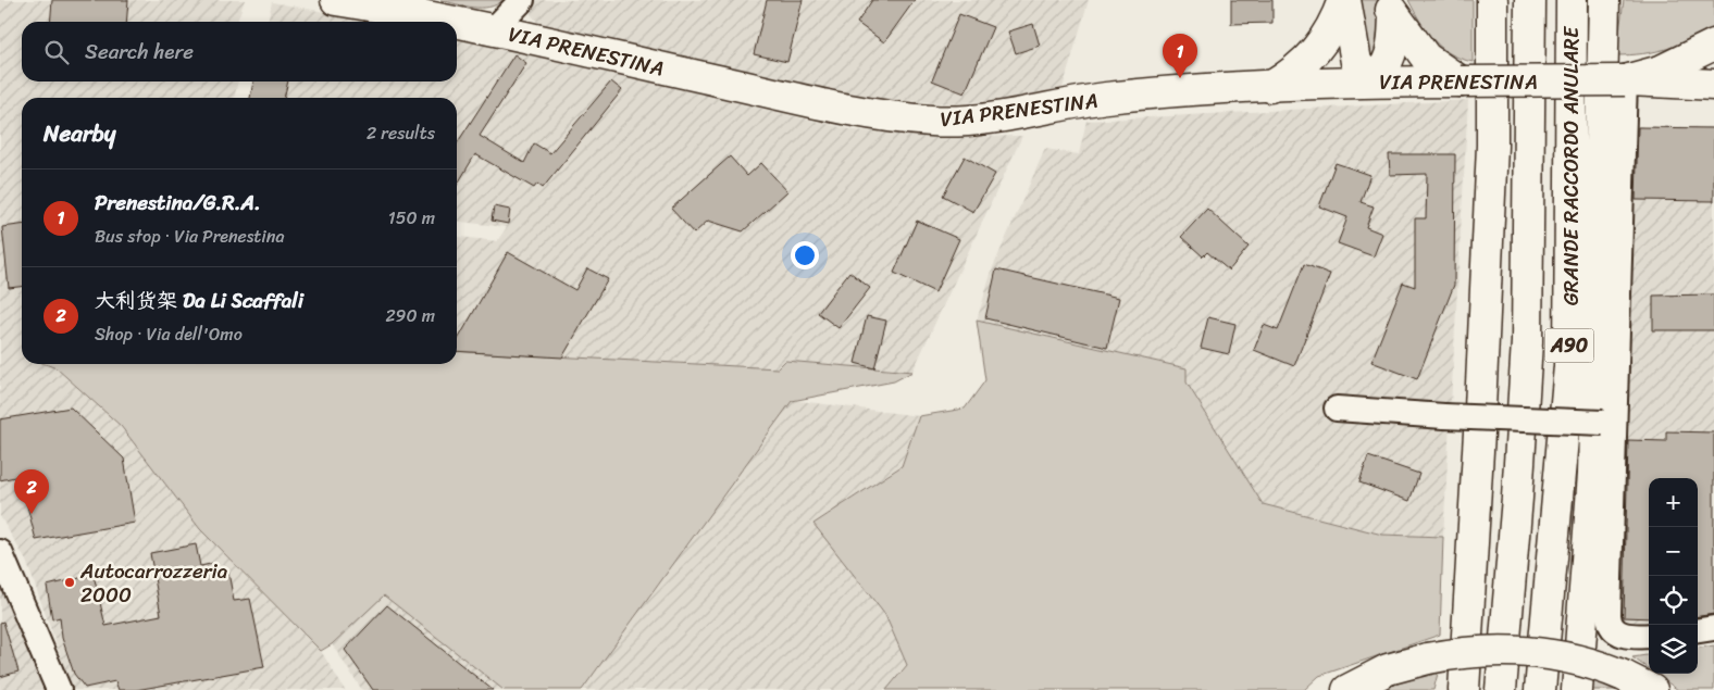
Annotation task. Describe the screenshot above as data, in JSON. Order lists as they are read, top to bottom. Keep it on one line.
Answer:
{"streets":{"main road":["VIA PRENESTINA","GRANDE RACCORDO ANULARE","A90"]},"places":["Autocarrozzeria 2000"],"page":{"search":"Search here","pins":["1","2"],"heading":["Nearby","2 results"],"list":[{"mark":"1","name":"Prenestina/G.R.A.","note":"Bus stop · Via Prenestina","value":"150 m"},{"mark":"2","name":"大利货架 Da Li Scaffali","note":"Shop · Via dell'Omo","value":"290 m"}],"map_buttons":["+","−"]}}
